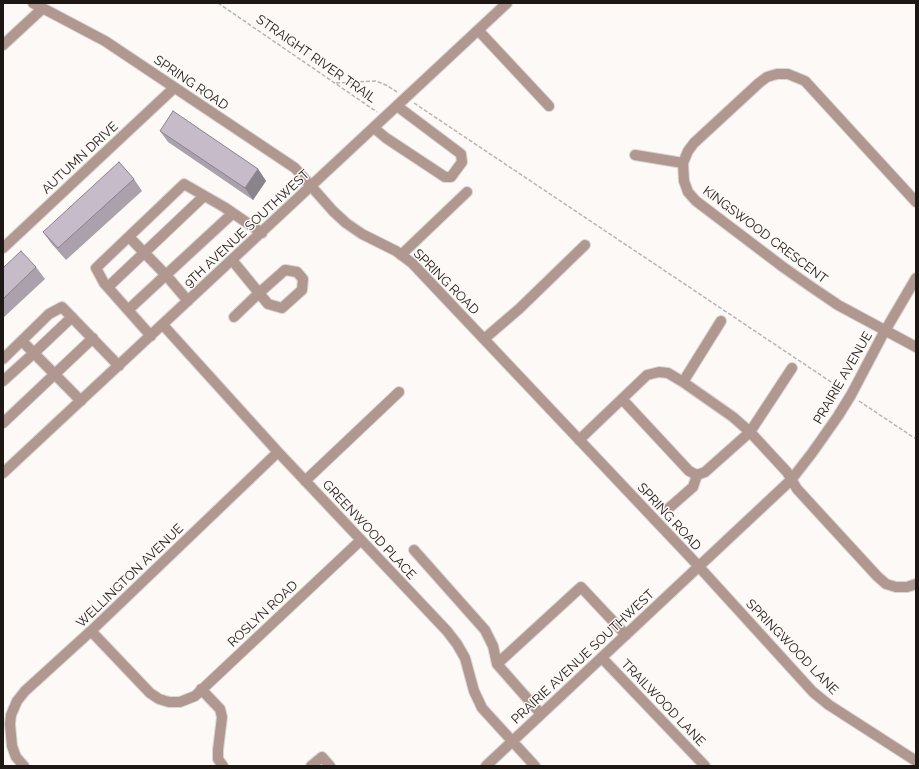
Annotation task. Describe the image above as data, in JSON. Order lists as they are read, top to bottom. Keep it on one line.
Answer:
{"streets":{"street":["SPRING ROAD","AUTUMN DRIVE","9TH AVENUE SOUTHWEST","KINGSWOOD CRESCENT","PRAIRIE AVENUE","GREENWOOD PLACE","WELLINGTON AVENUE","ROSLYN ROAD","SPRINGWOOD LANE","PRAIRIE AVENUE SOUTHWEST","TRAILWOOD LANE"],"path":["STRAIGHT RIVER TRAIL"]},"crossings":[["STRAIGHT RIVER TRAIL","9TH AVENUE SOUTHWEST"],["SPRING ROAD","AUTUMN DRIVE"],["SPRING ROAD","9TH AVENUE SOUTHWEST"],["SPRING ROAD","PRAIRIE AVENUE"],["SPRING ROAD","SPRINGWOOD LANE"],["SPRING ROAD","PRAIRIE AVENUE SOUTHWEST"],["9TH AVENUE SOUTHWEST","GREENWOOD PLACE"],["KINGSWOOD CRESCENT","PRAIRIE AVENUE"],["PRAIRIE AVENUE","SPRINGWOOD LANE"],["PRAIRIE AVENUE","PRAIRIE AVENUE SOUTHWEST"],["GREENWOOD PLACE","WELLINGTON AVENUE"],["GREENWOOD PLACE","ROSLYN ROAD"],["GREENWOOD PLACE","PRAIRIE AVENUE SOUTHWEST"],["WELLINGTON AVENUE","ROSLYN ROAD"],["SPRINGWOOD LANE","PRAIRIE AVENUE SOUTHWEST"],["PRAIRIE AVENUE SOUTHWEST","TRAILWOOD LANE"]]}
